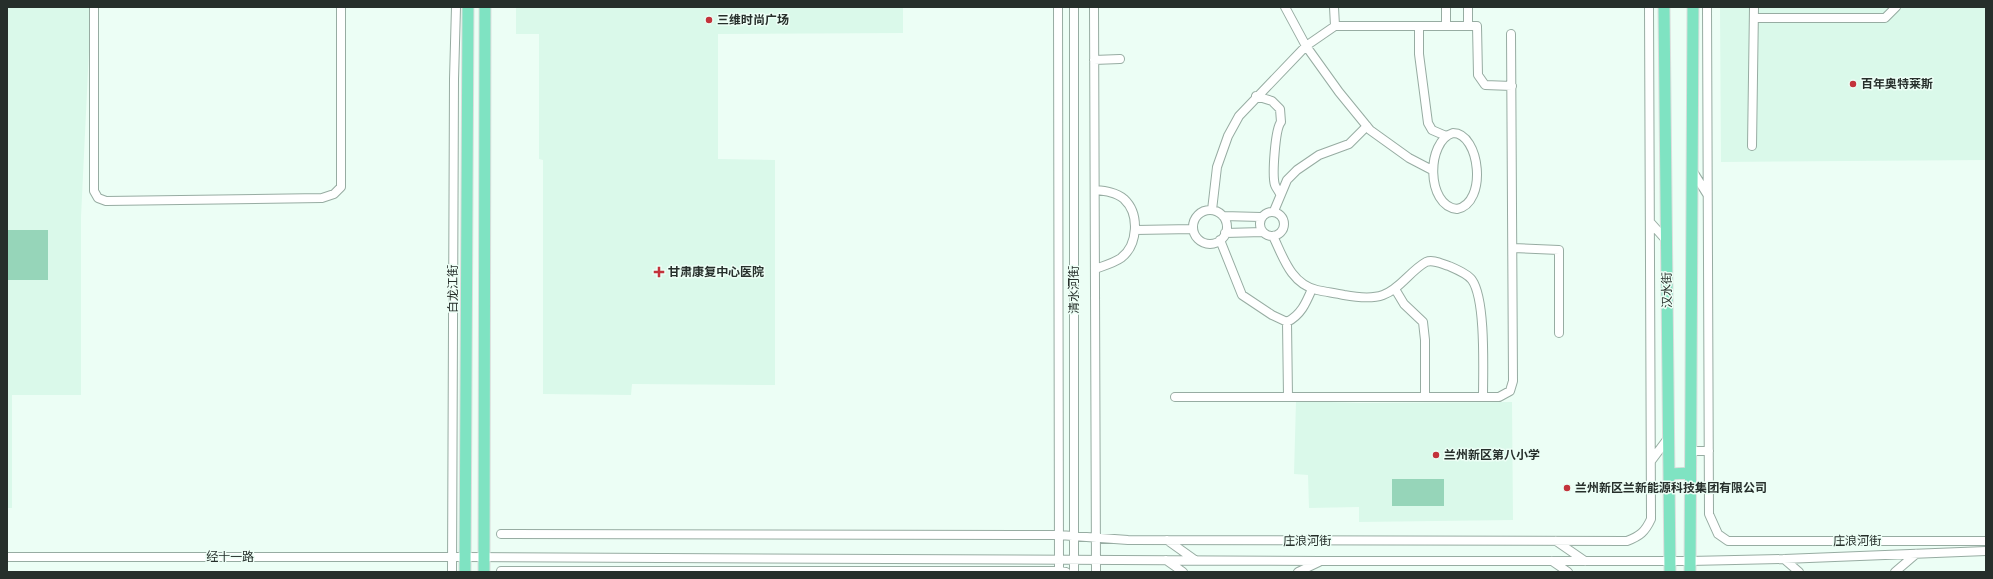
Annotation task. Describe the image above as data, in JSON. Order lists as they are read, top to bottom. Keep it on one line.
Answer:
{"streets":{"main road":["白龙江街","汉水街"],"street":["清水河街","庄浪河街","经十一路"]},"crossings":[["白龙江街","经十一路"],["清水河街","庄浪河街"],["清水河街","经十一路"],["汉水街","经十一路"]],"places":{"other":["三维时尚广场","百年奥特莱斯","兰州新区第八小学","兰州新区兰新能源科技集团有限公司"],"health":["甘肃康复中心医院"]}}
